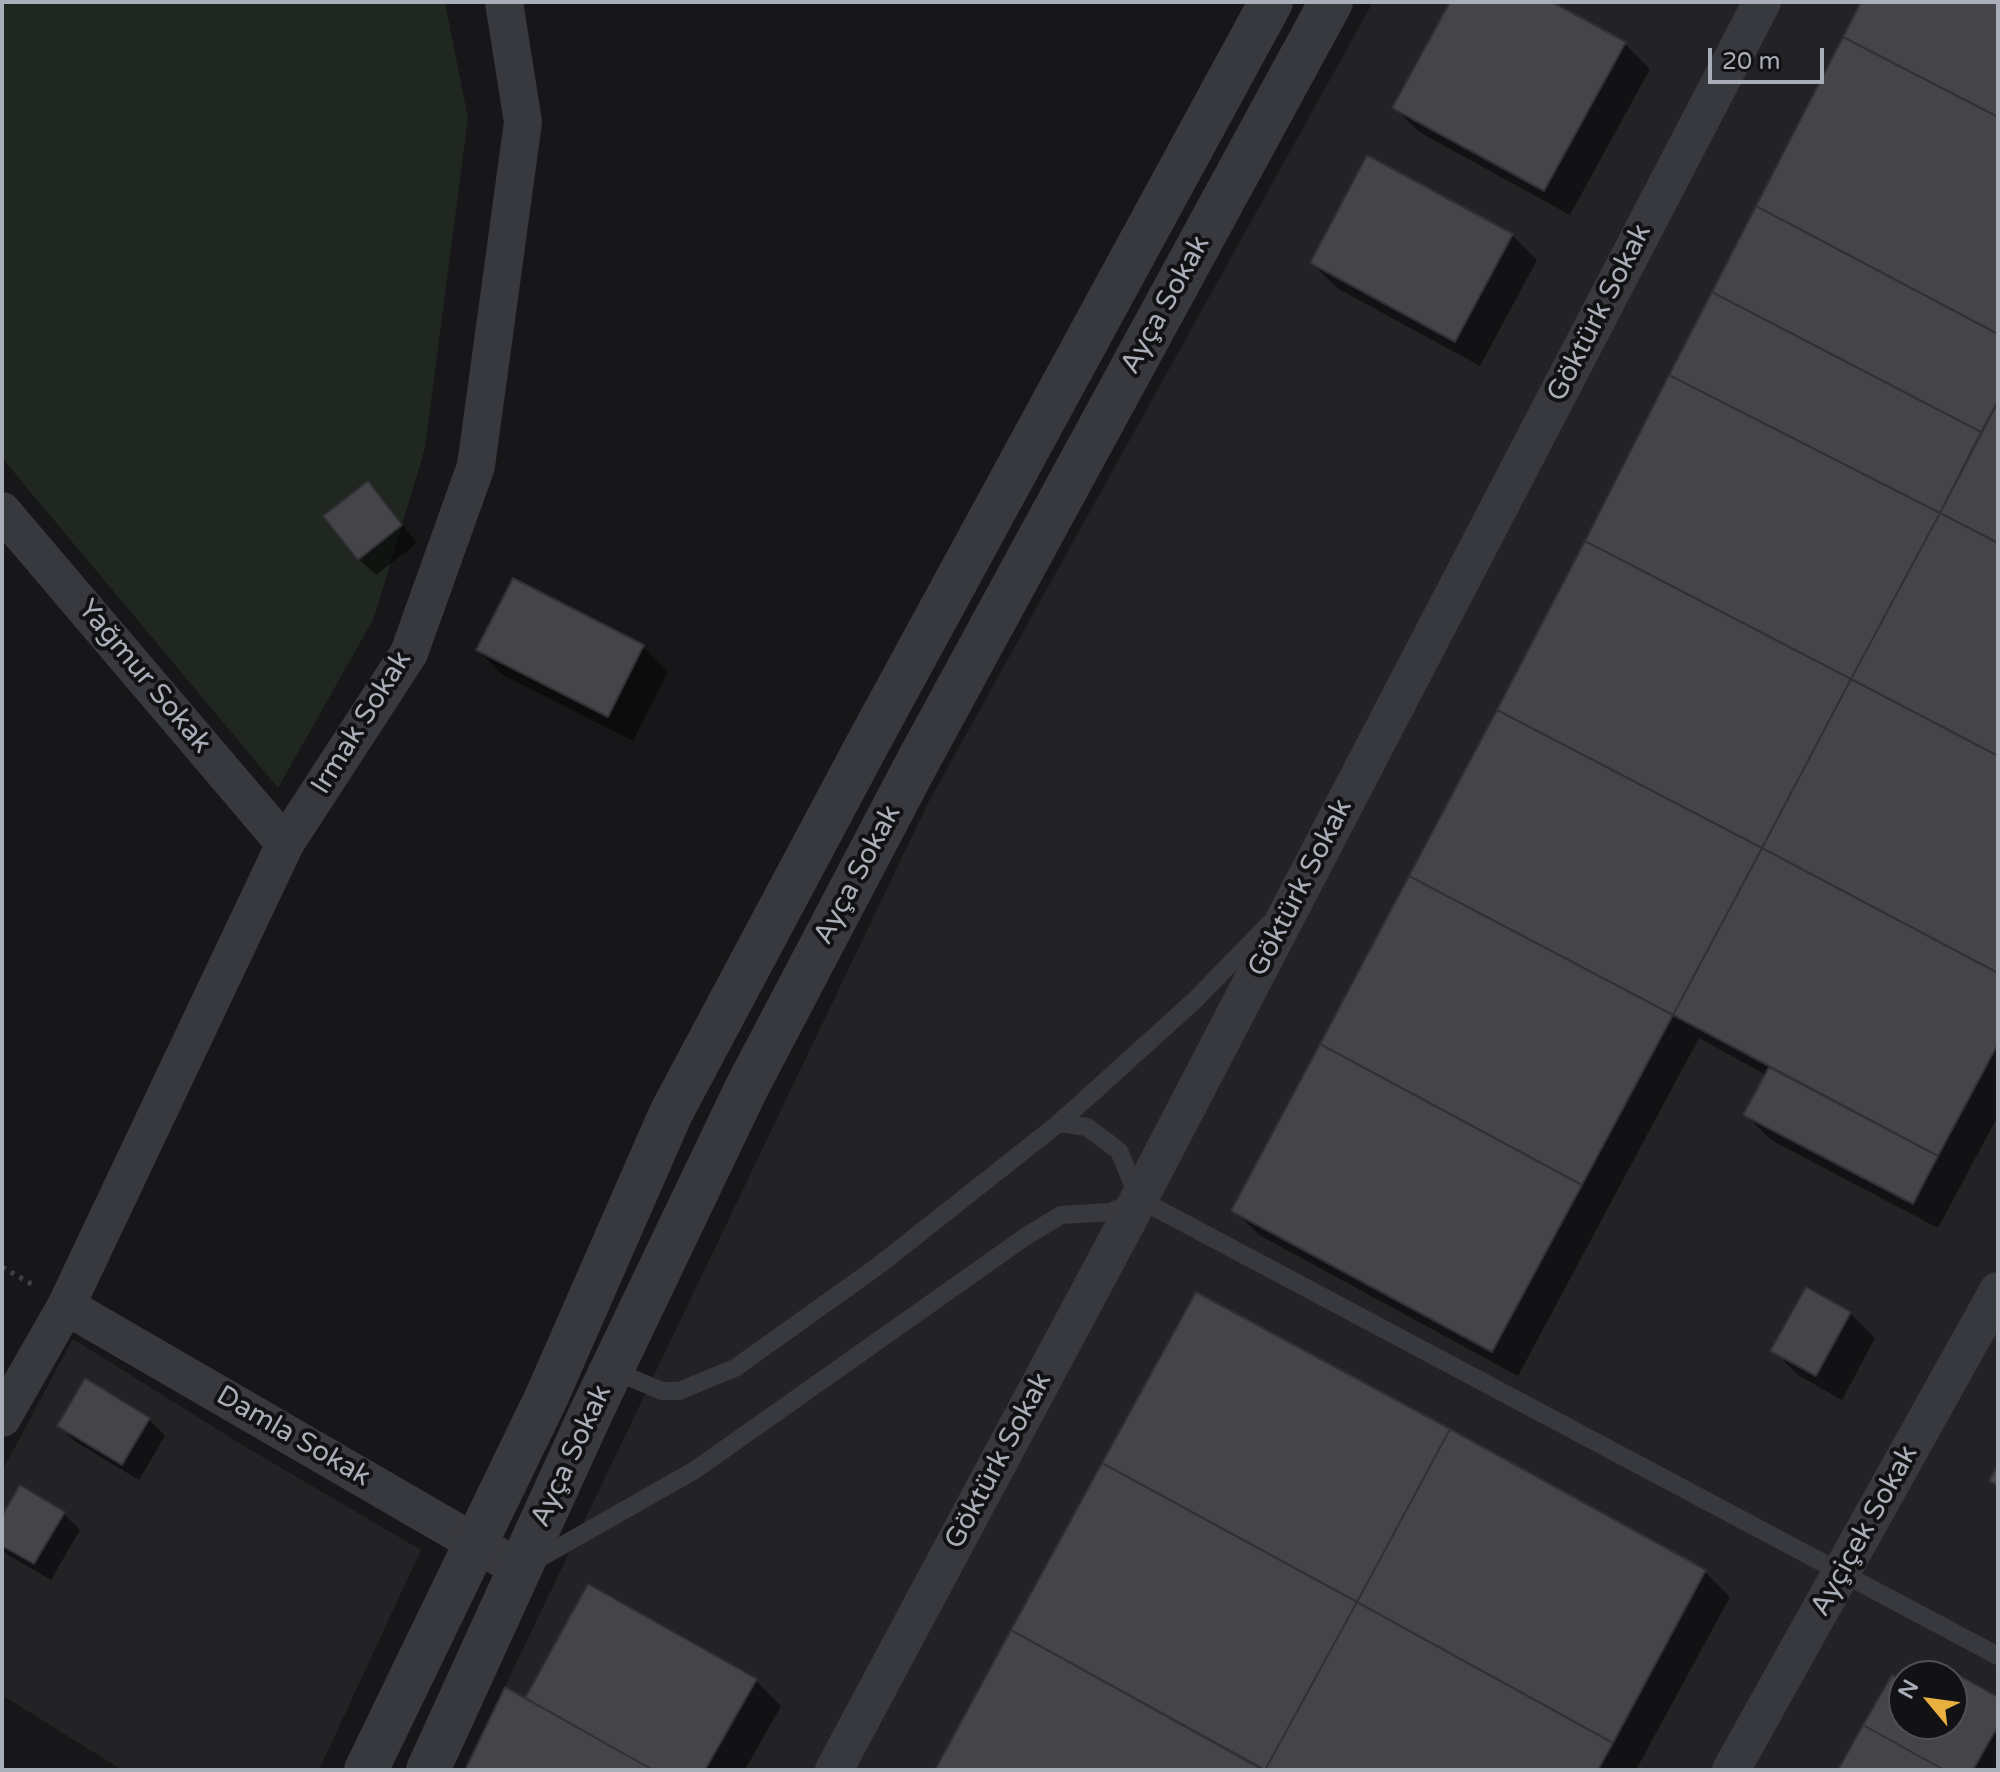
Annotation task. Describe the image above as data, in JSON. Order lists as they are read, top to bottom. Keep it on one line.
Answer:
{"streets":{"street":["Ayça Sokak","Göktürk Sokak","Yağmur Sokak","Irmak Sokak","Damla Sokak","Ayçiçek Sokak"]},"crossings":[["Ayça Sokak","Damla Sokak"],["Yağmur Sokak","Irmak Sokak"],["Irmak Sokak","Damla Sokak"]],"scale_bar":"20 m","north":"top left"}
